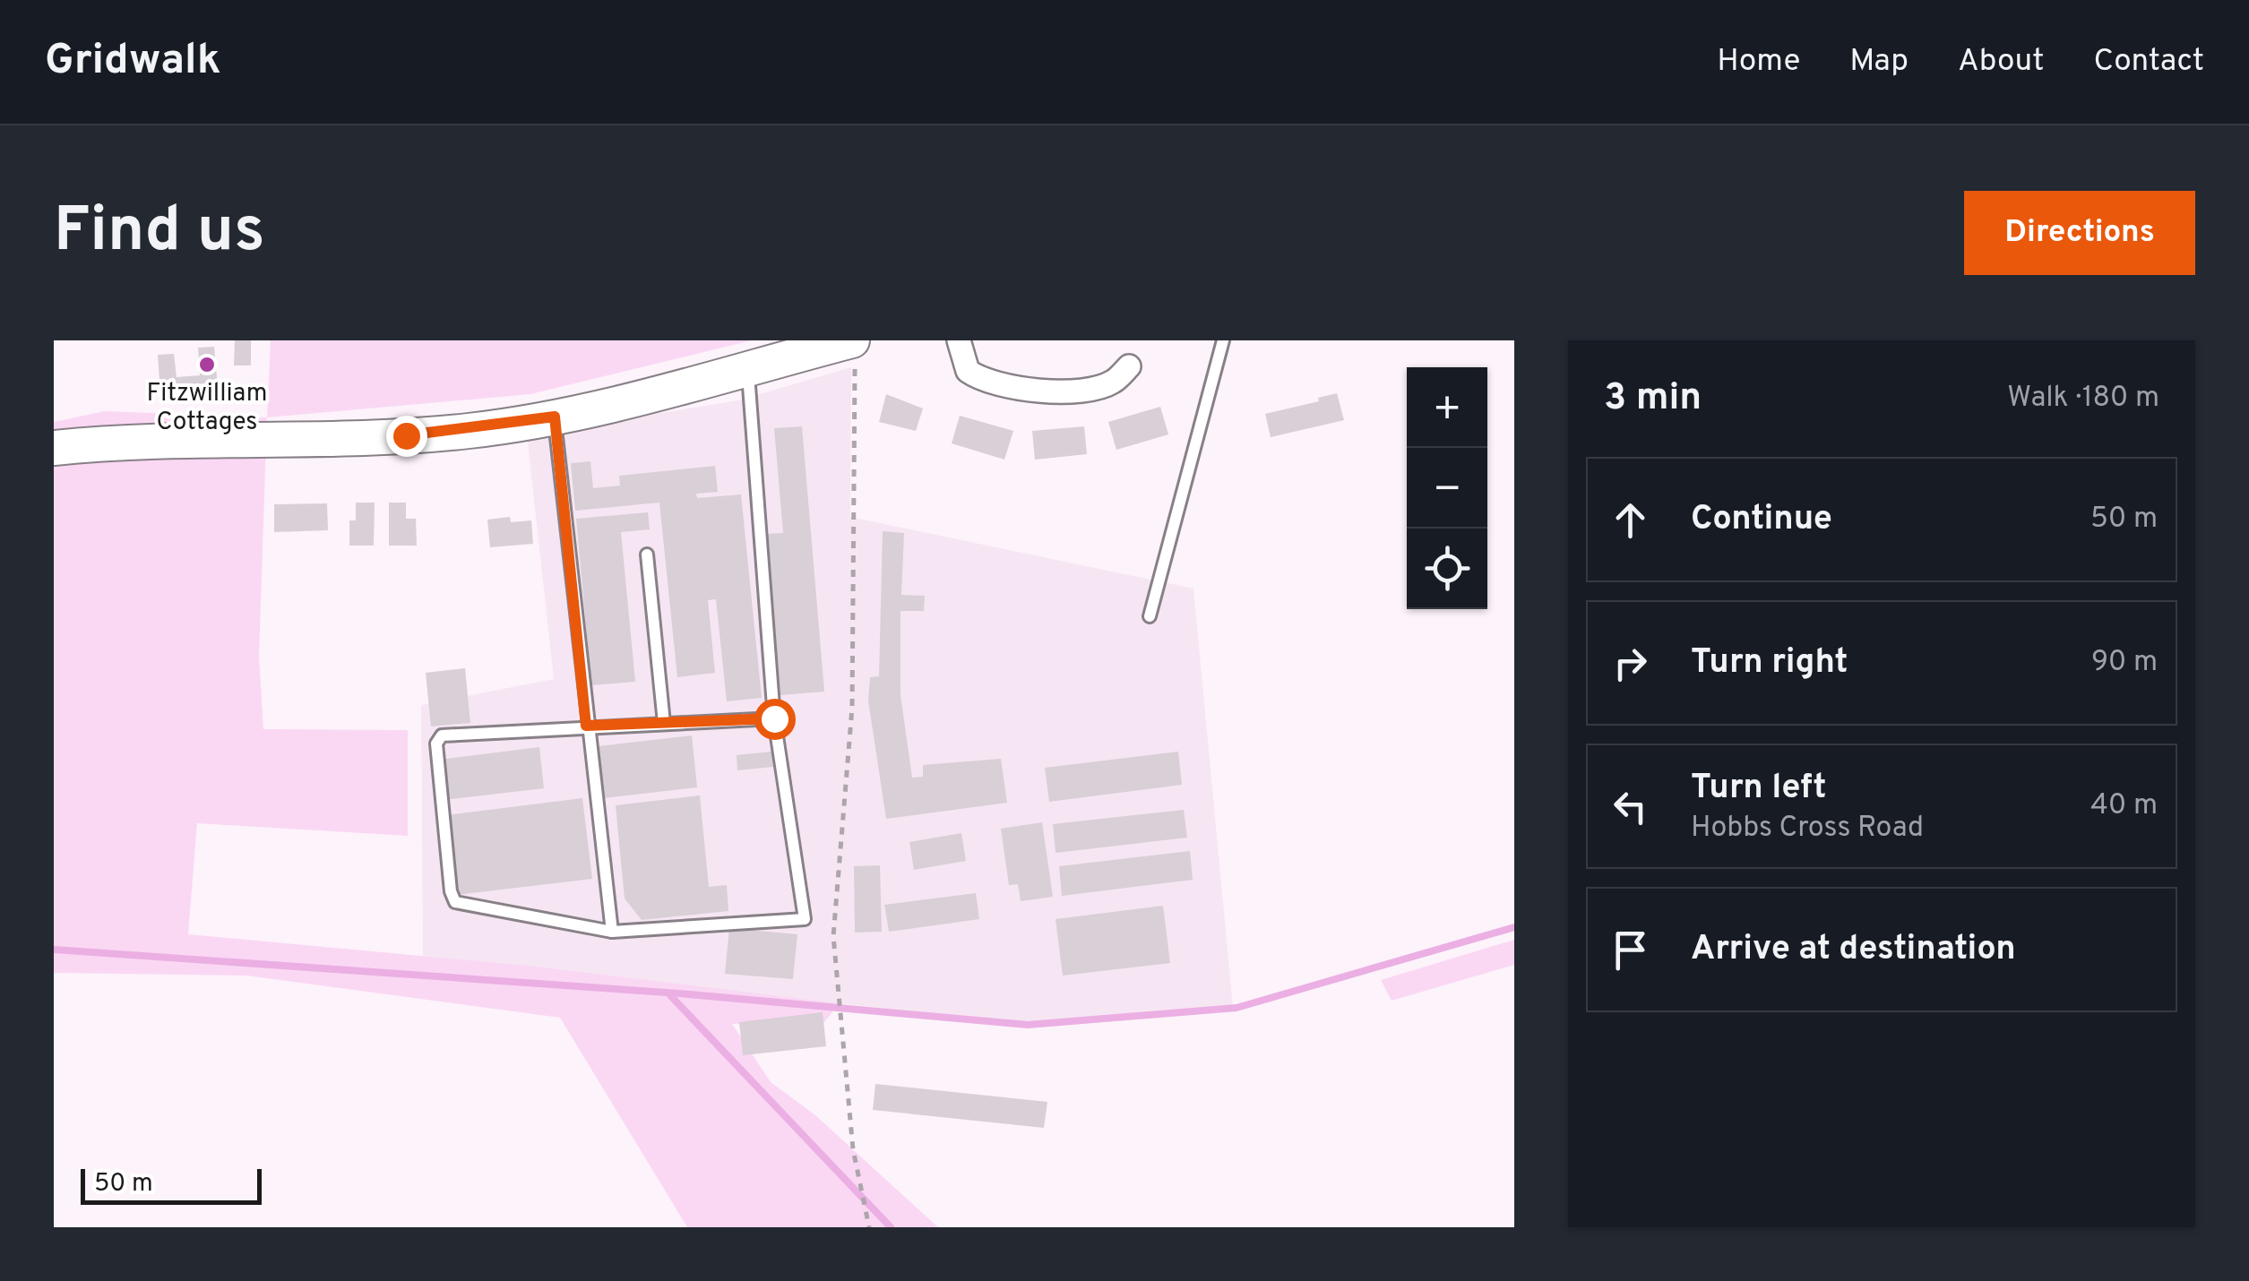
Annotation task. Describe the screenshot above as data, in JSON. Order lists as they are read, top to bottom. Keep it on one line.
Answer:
{"places":["Fitzwilliam Cottages"],"scale_bar":"50 m","page":{"header":"Gridwalk","nav":["Home","Map","About","Contact"],"buttons":"Directions","title":"Find us","heading":["3 min","Walk · 180 m"],"map_buttons":["+","−"],"list":[["Continue","50 m"],["Turn right","90 m"],["Turn left","Hobbs Cross Road","40 m"],"Arrive at destination"],"scale":"50 m"}}
